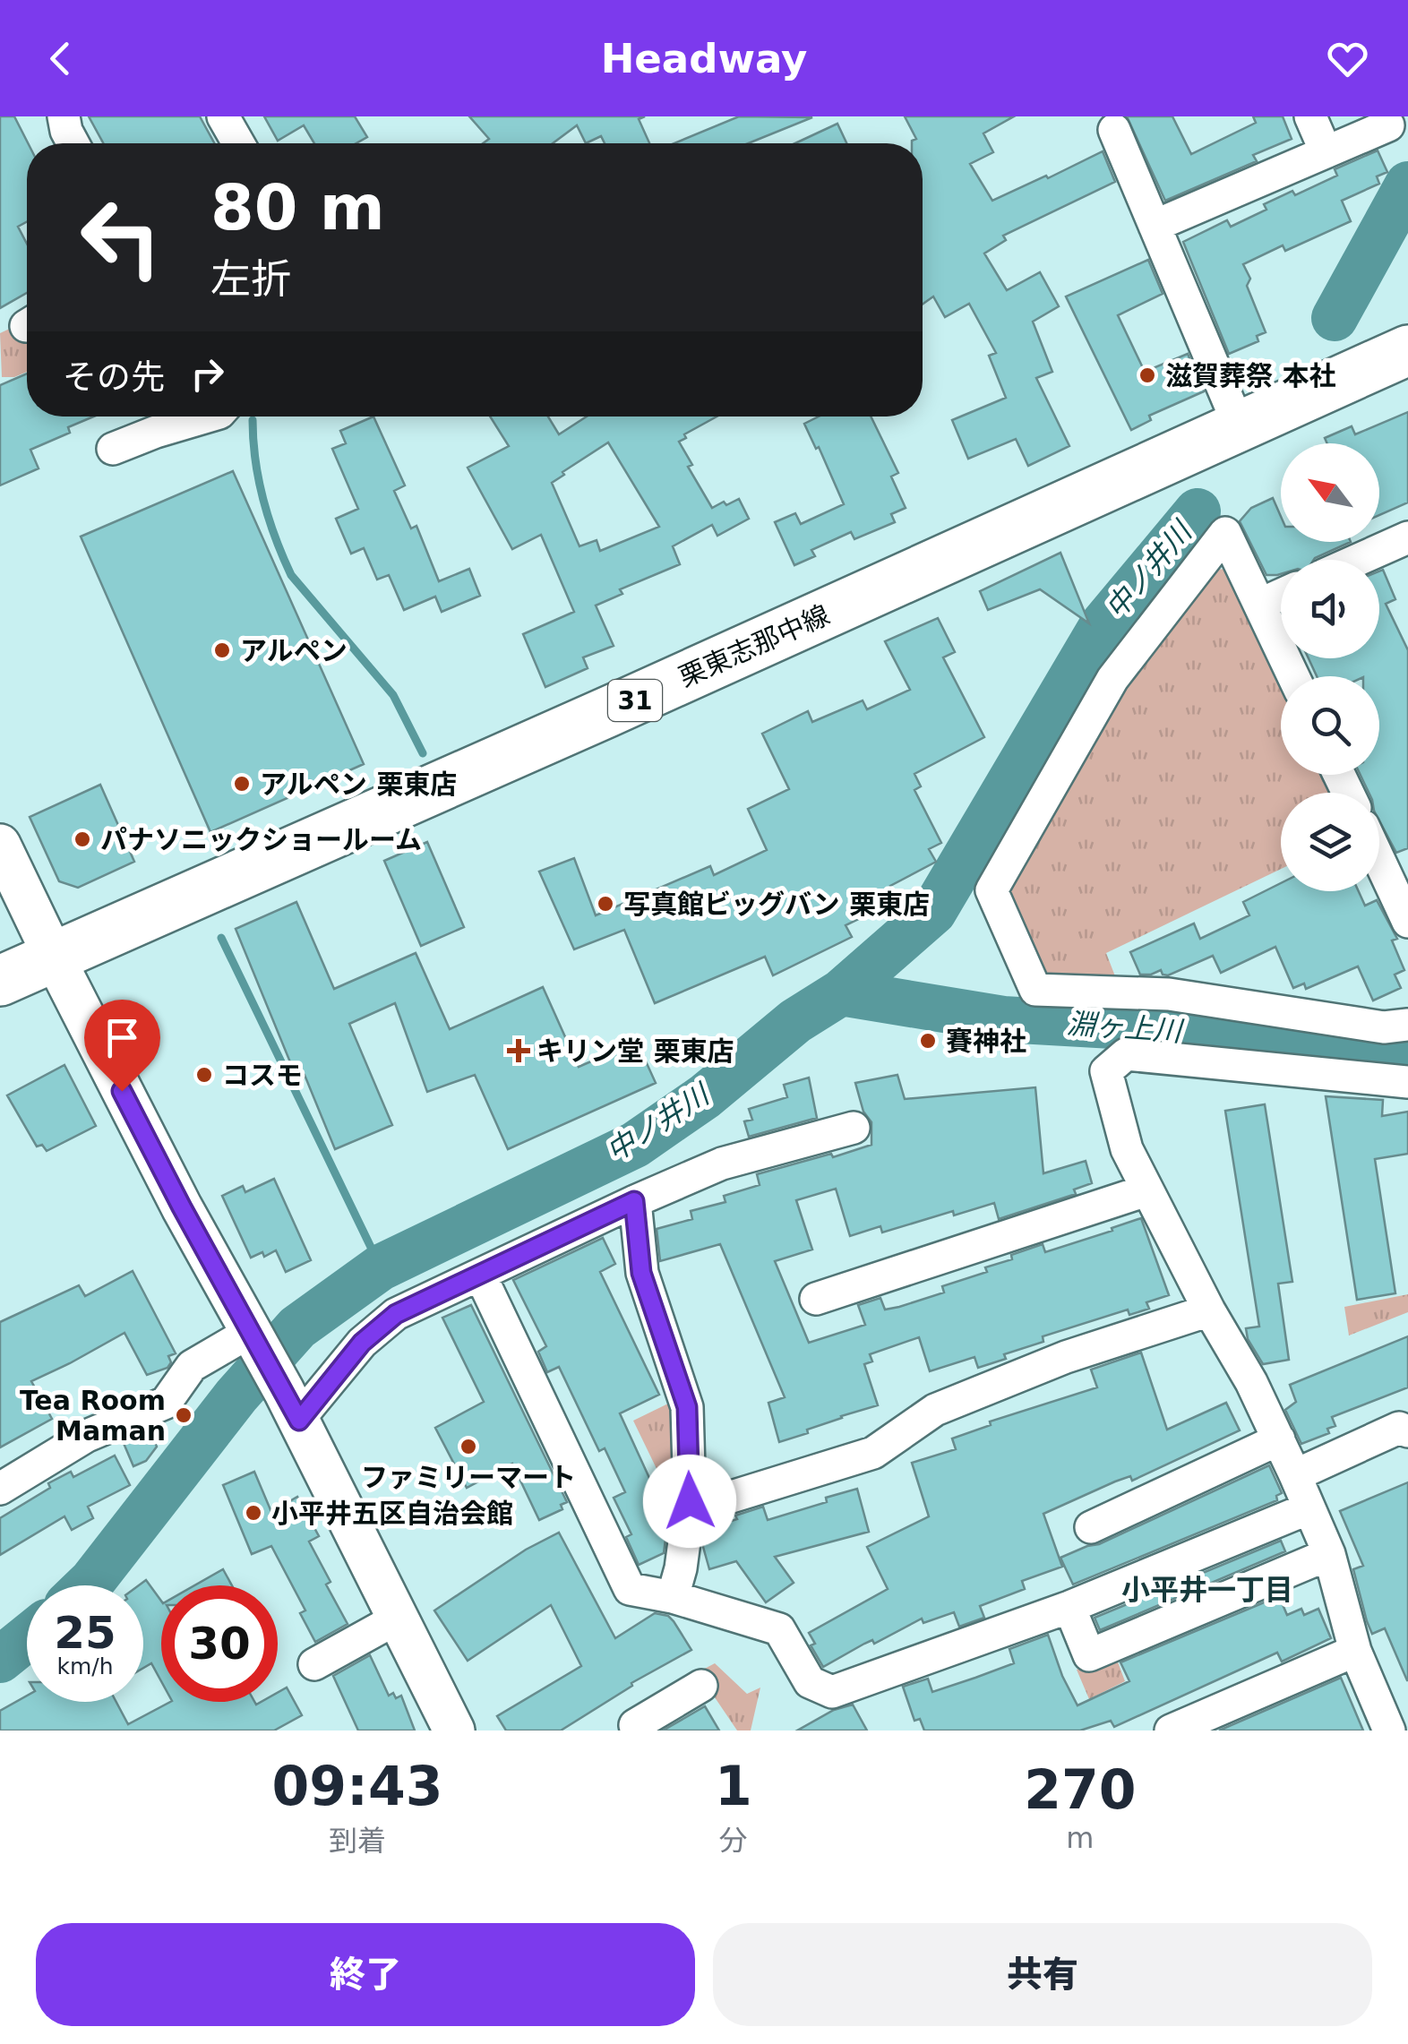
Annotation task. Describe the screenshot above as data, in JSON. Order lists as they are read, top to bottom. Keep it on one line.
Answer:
{"streets":{"main road":["栗東志那中線","31"]},"districts":["小平井一丁目"],"water":["中ノ井川","淵ヶ上川"],"places":{"other":["滋賀葬祭 本社","アルペン","アルペン 栗東店","パナソニックショールーム","写真館ビッグバン 栗東店","賽神社","コスモ","Tea Room Maman","ファミリーマート","小平井五区自治会館"],"health":["キリン堂 栗東店"]},"north":"top left","page":{"header":"Headway","turn":["80 m","左折"],"then":"その先","speed":"25 km/h","limit":"30","eta":["09:43","到着","1","分","270","m"],"buttons":["終了","共有"]}}
